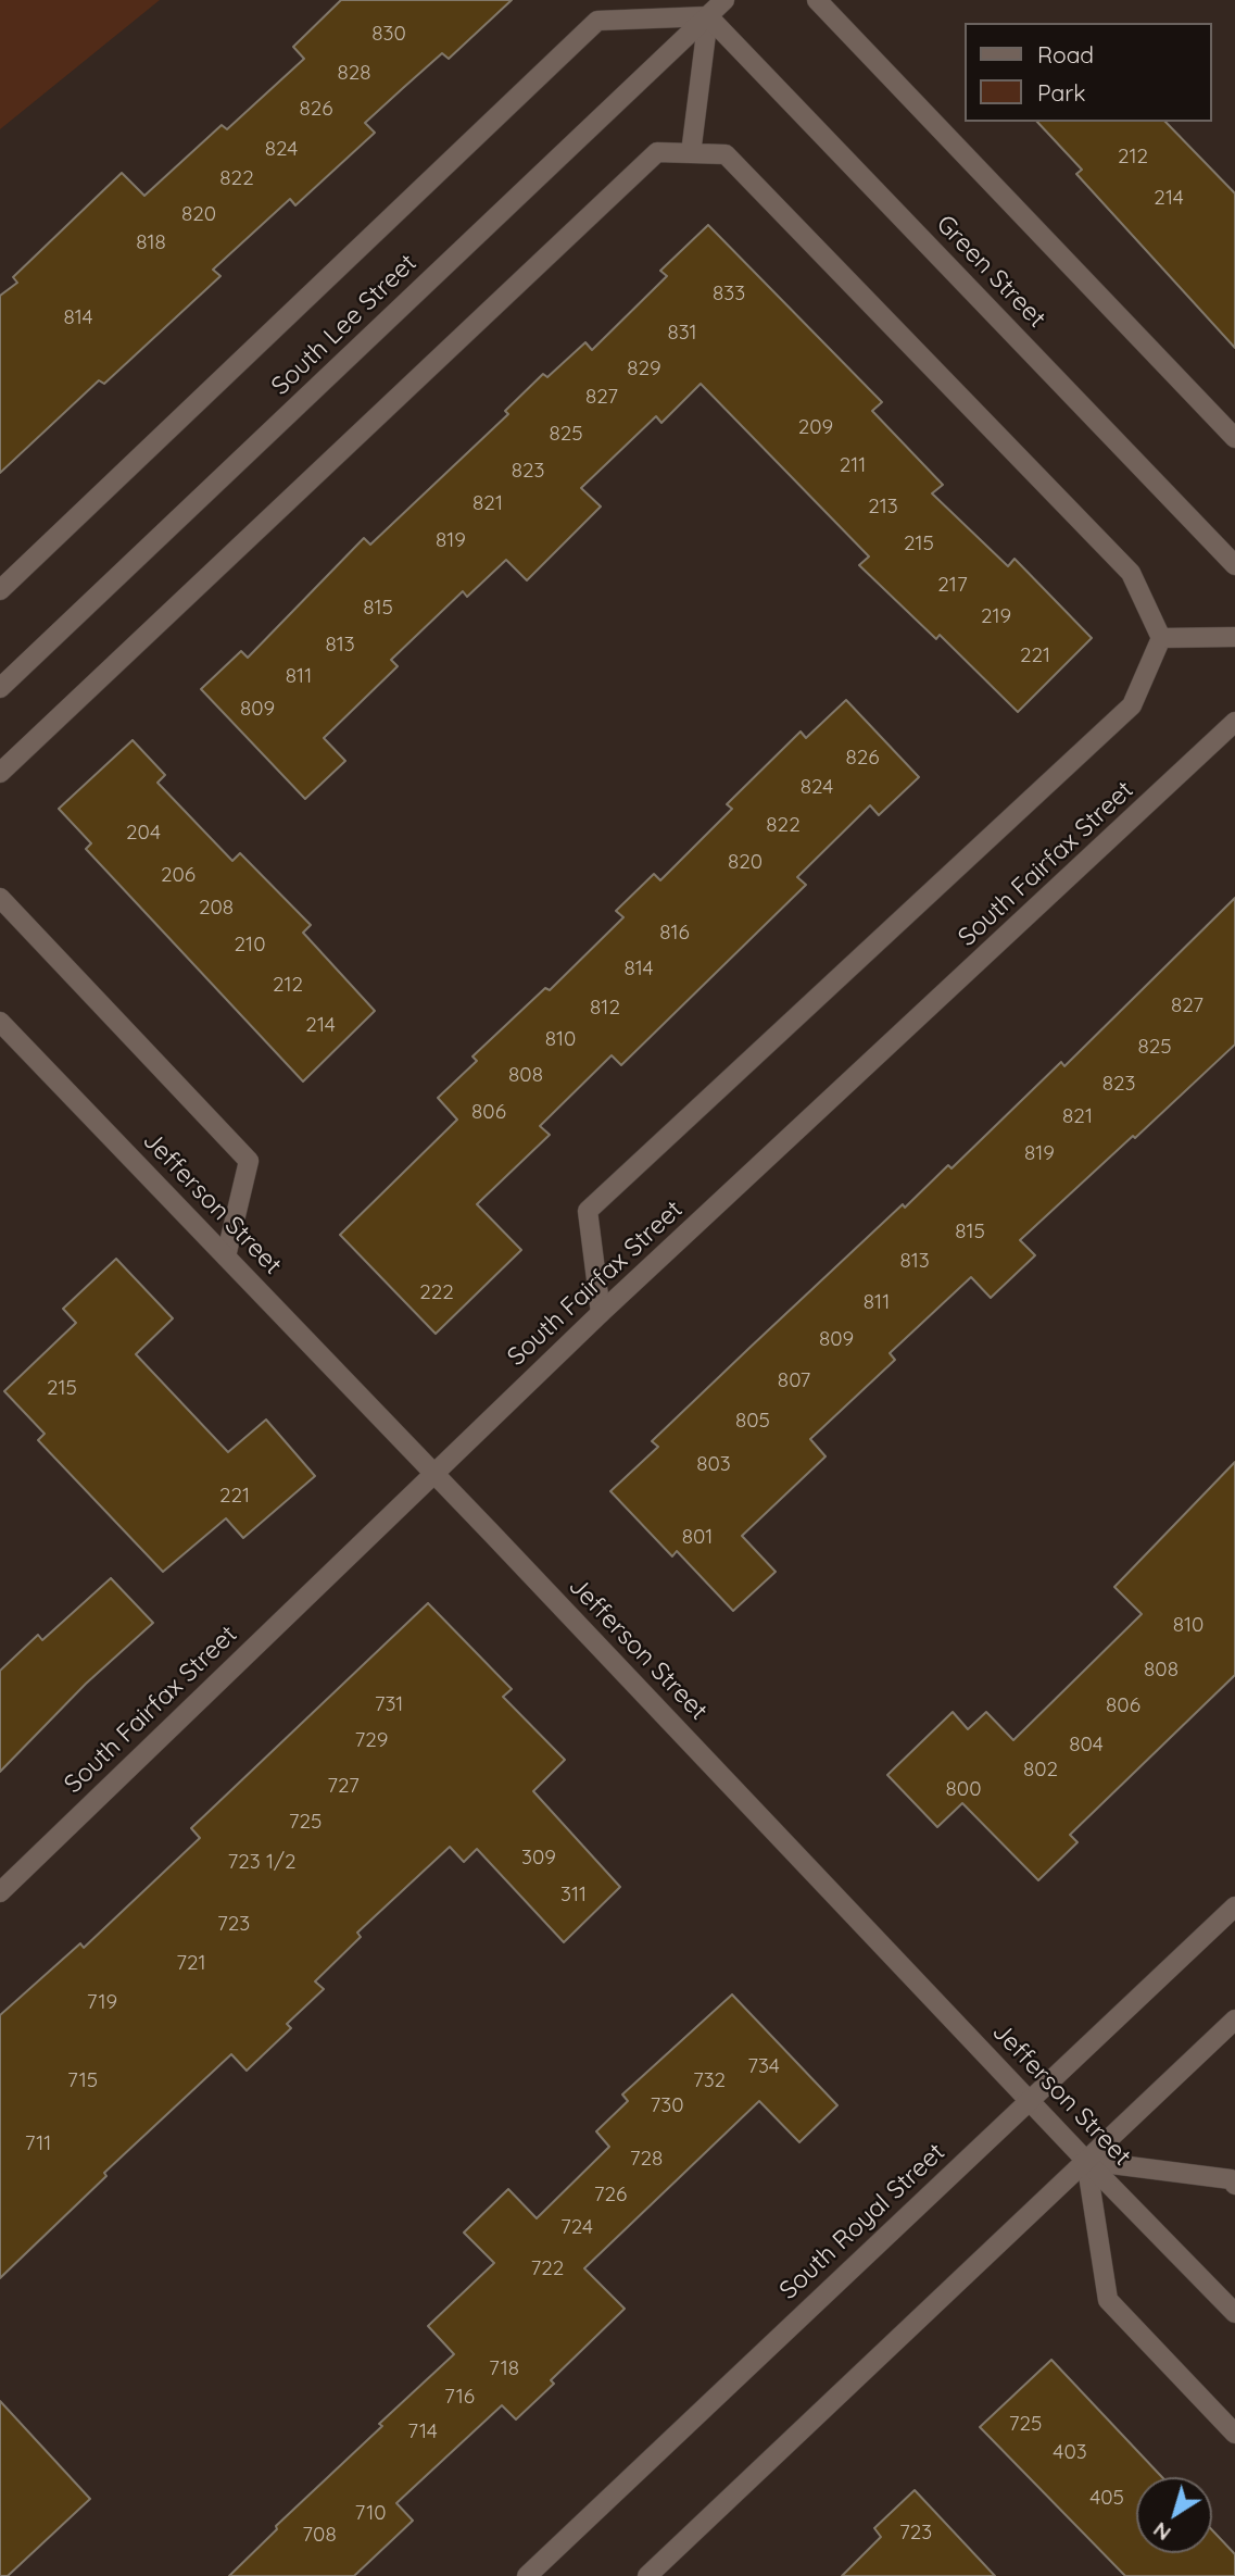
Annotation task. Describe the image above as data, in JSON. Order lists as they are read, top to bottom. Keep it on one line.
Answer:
{"streets":{"street":["Green Street","South Lee Street","South Fairfax Street","Jefferson Street","South Royal Street"]},"crossings":[["Green Street","South Lee Street"],["South Fairfax Street","Jefferson Street"],["Jefferson Street","South Royal Street"]],"house_numbers":["830","828","826","824","212","822","214","820","818","833","814","831","829","827","209","825","211","823","821","213","819","215","217","815","219","813","221","811","809","826","824","822","204","820","206","208","816","210","814","212","827","812","214","810","825","808","823","806","821","819","815","813","222","811","809","807","215","805","803","221","801","810","808","731","806","729","804","802","727","800","725","309","723 1/2","311","723","721","719","734","715","732","730","711","728","726","724","722","718","716","725","714","403","405","710","723","708"],"legend":["Road","Park"],"north":"bottom left"}
